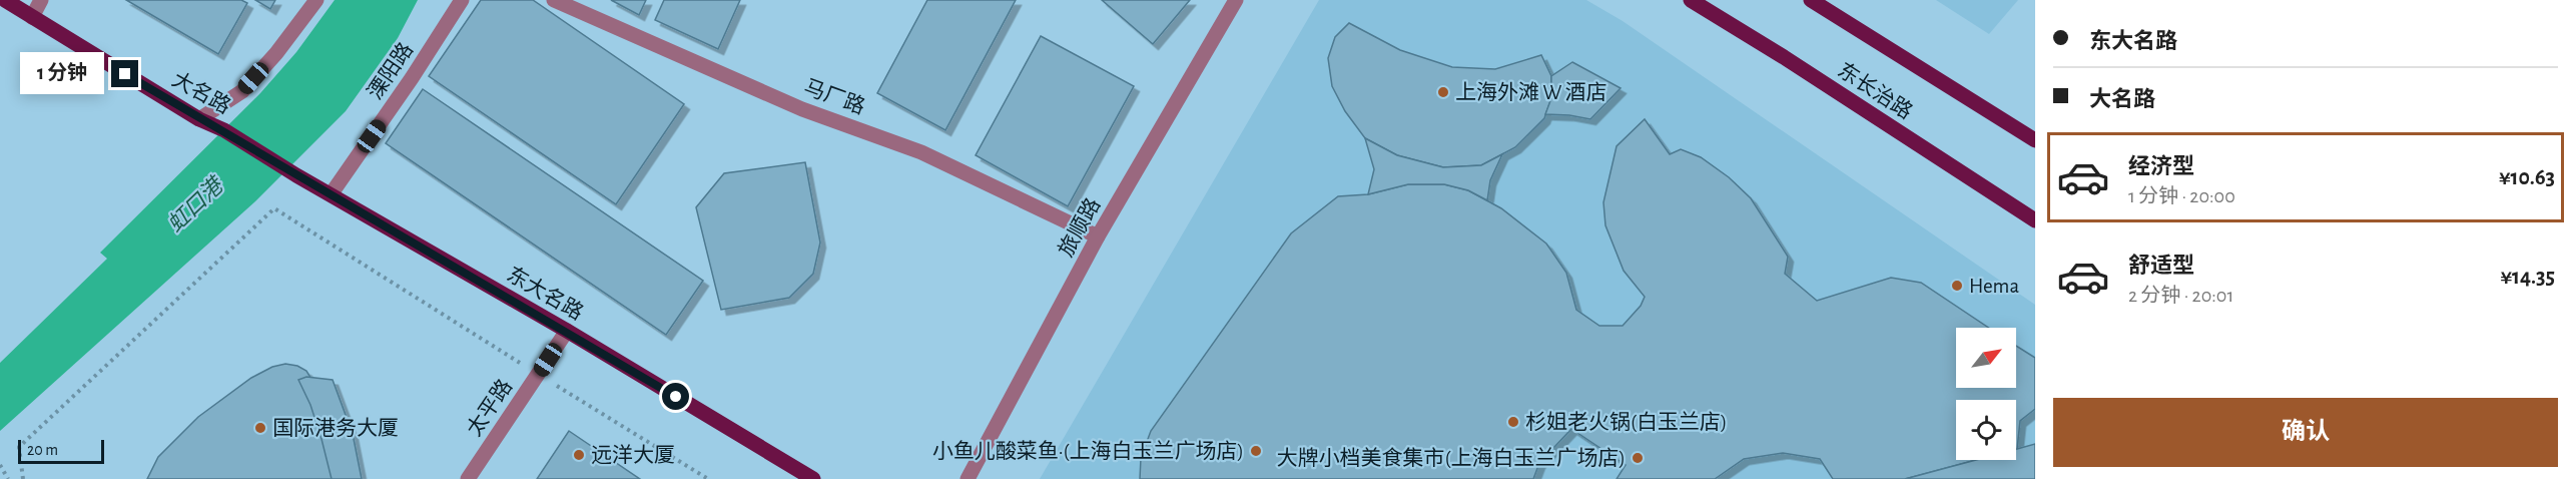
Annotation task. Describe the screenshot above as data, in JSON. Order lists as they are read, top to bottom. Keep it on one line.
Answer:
{"streets":{"main road":["东长治路","大名路","东大名路"],"street":["溧阳路","马厂路","旅顺路","太平路"]},"crossings":[["溧阳路","东大名路"],["大名路","东大名路"],["马厂路","旅顺路"],["东大名路","太平路"]],"water":["虹口港"],"places":["上海外滩 W 酒店","Hema","杉姐老火锅(白玉兰店)","国际港务大厦","小鱼儿酸菜鱼·(上海白玉兰广场店)","远洋大厦","大牌小档美食集市(上海白玉兰广场店)"],"scale_bar":"20 m","north":"top right","page":{"banner":["东大名路","大名路"],"bubble":"1 分钟","list":[{"name":"经济型","note":"1 分钟 · 20:00","value":"¥10.63"},{"name":"舒适型","note":"2 分钟 · 20:01","value":"¥14.35"}],"buttons":"确认","scale":"20 m"}}
